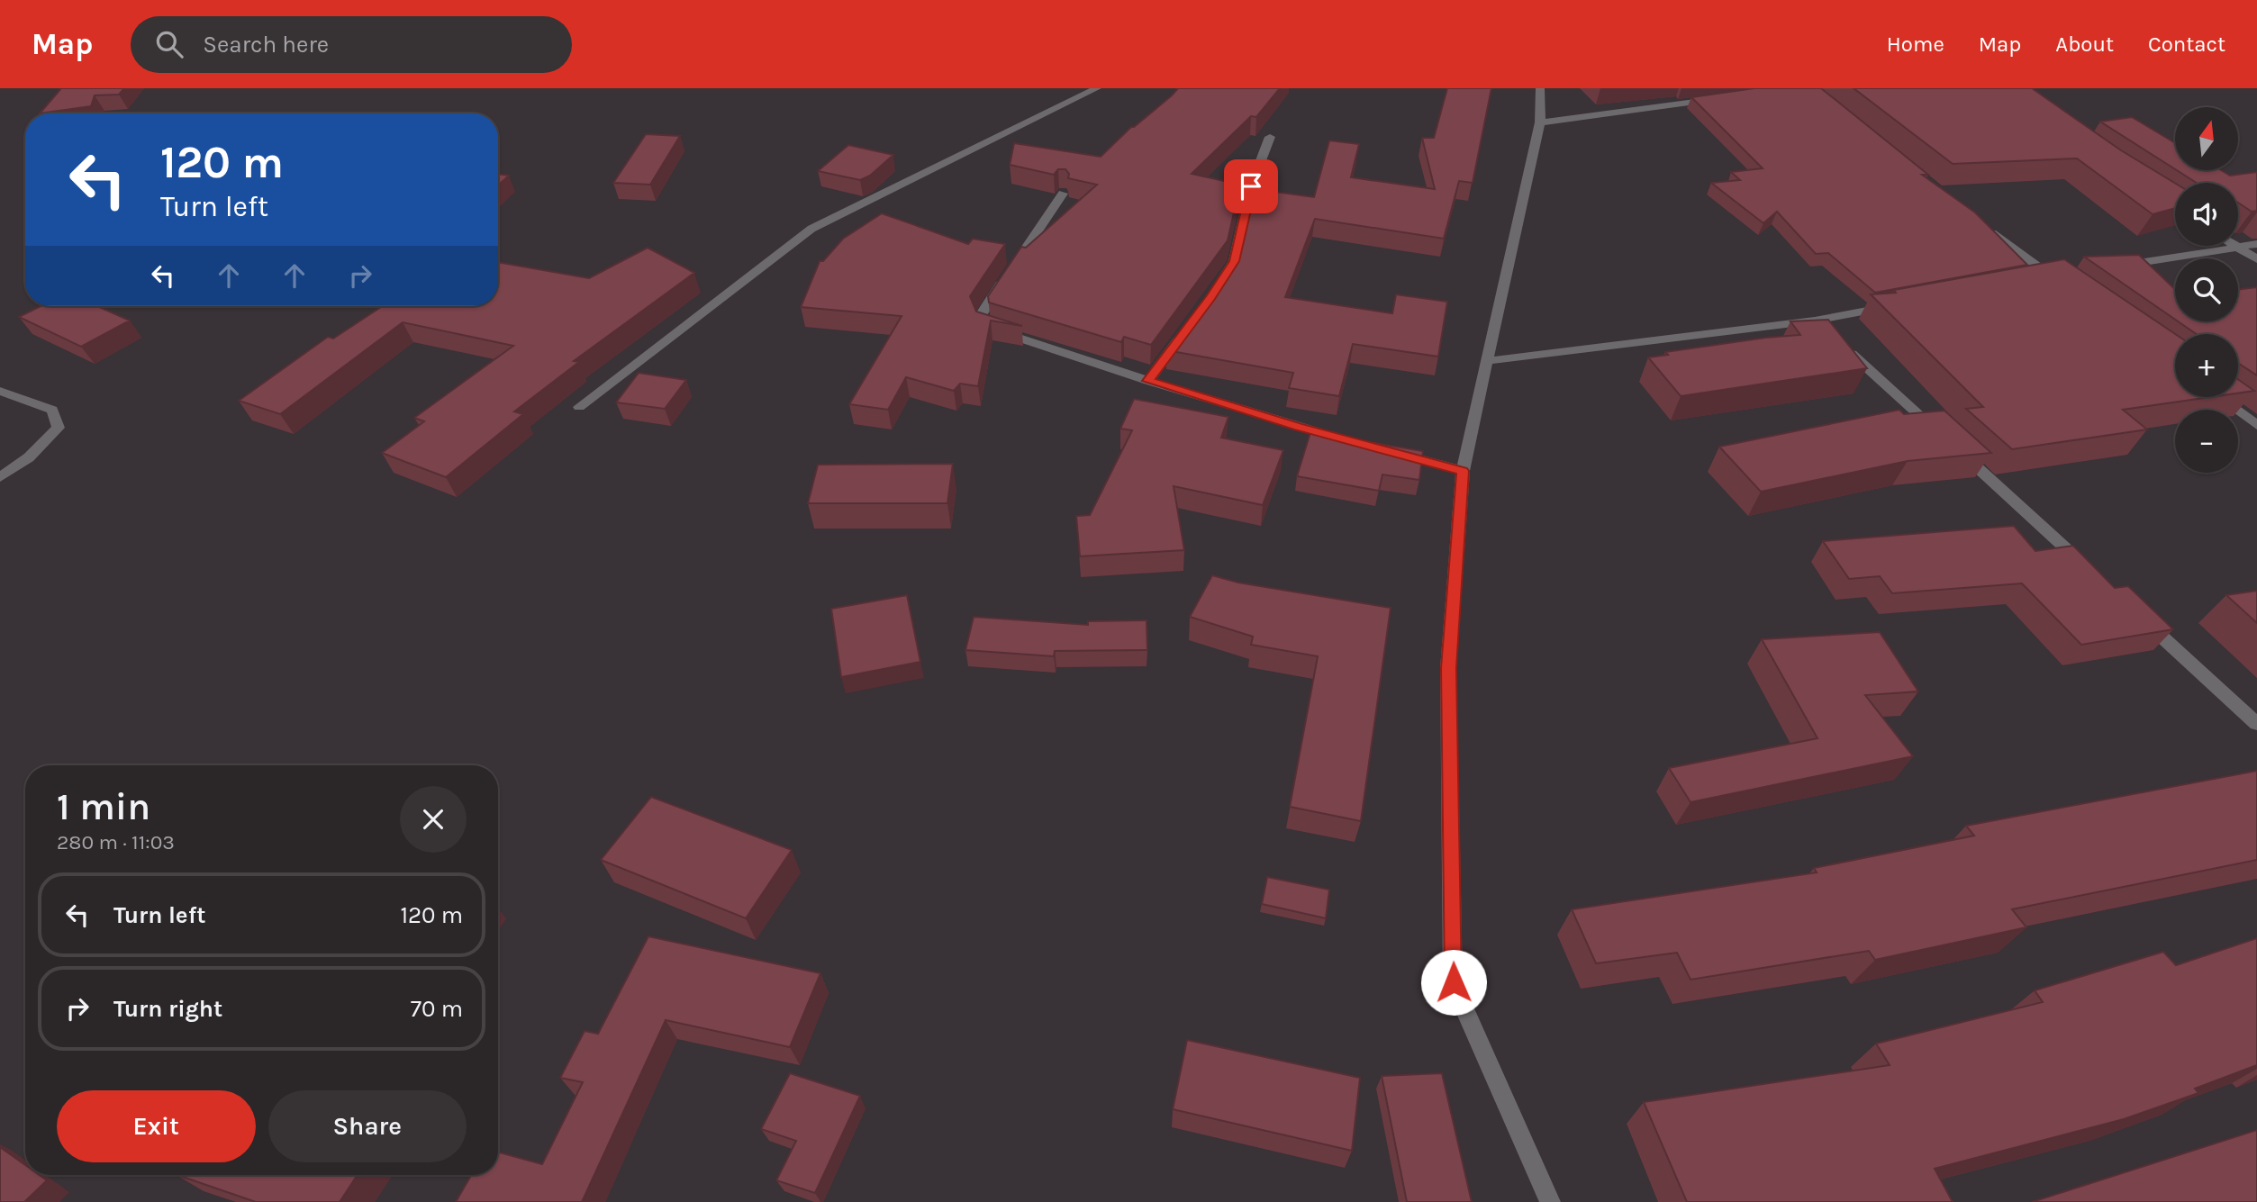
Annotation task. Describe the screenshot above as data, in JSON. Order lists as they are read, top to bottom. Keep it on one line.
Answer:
{"north":"top","page":{"header":"Map","search":"Search here","nav":["Home","Map","About","Contact"],"map_buttons":["+","−"],"turn":["120 m","Turn left"],"heading":["1 min","280 m · 11:03"],"list":[{"name":"Turn left","value":"120 m"},{"name":"Turn right","value":"70 m"}],"buttons":["Exit","Share"]}}
